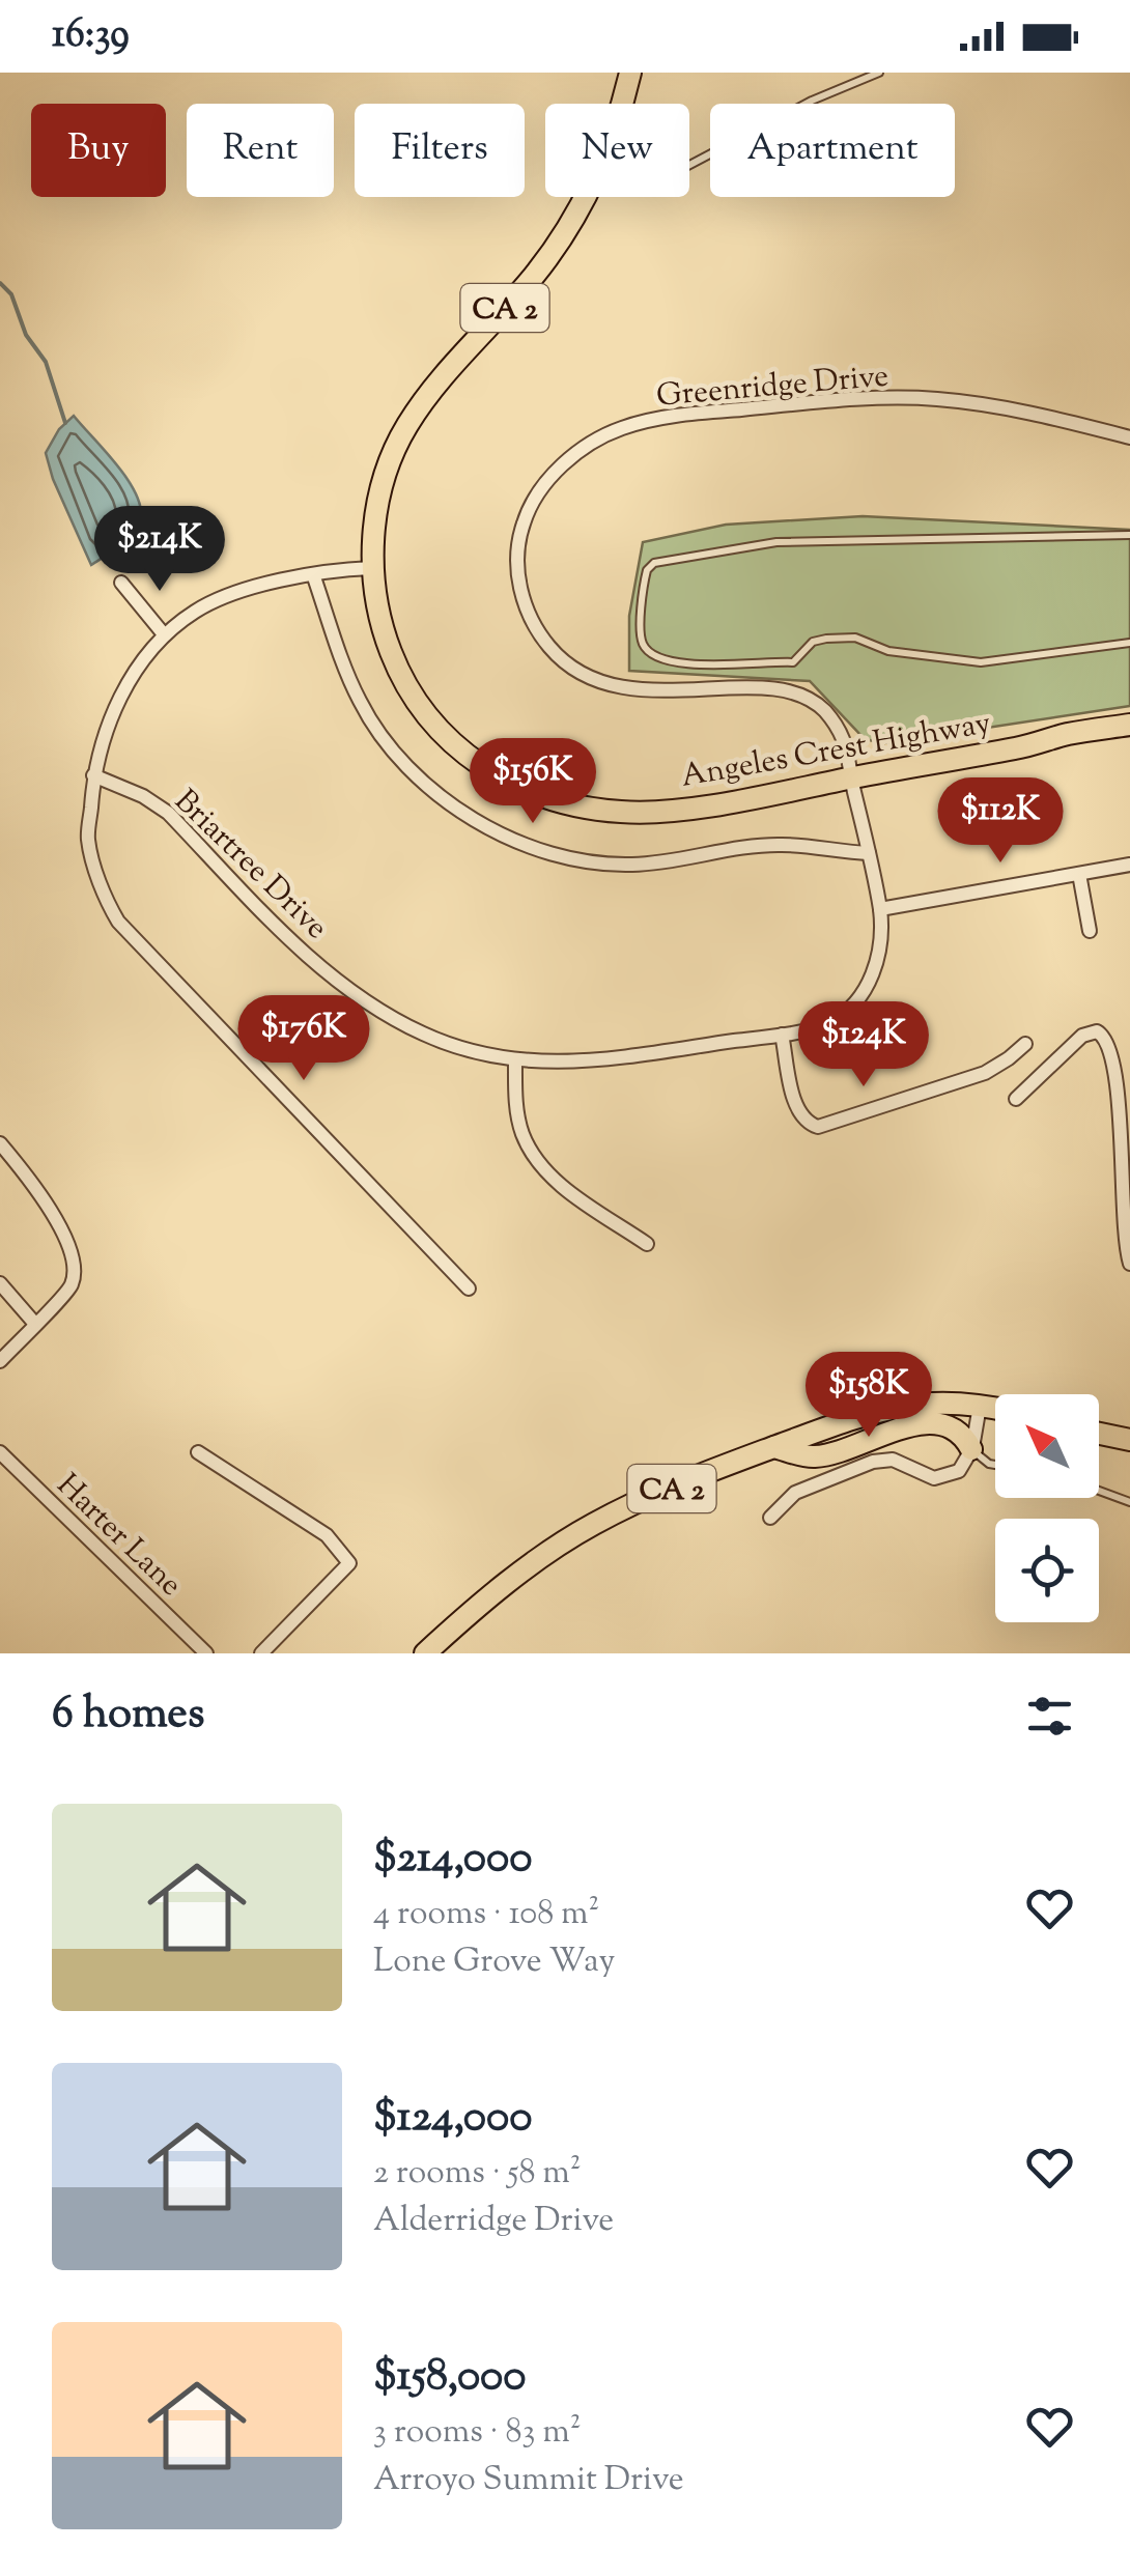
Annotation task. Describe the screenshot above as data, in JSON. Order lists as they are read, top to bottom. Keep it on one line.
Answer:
{"streets":{"main road":["CA 2","Angeles Crest Highway"],"street":["Greenridge Drive","Briartree Drive","Harter Lane"]},"crossings":[["Greenridge Drive","Angeles Crest Highway"],["Greenridge Drive","Briartree Drive"],["Angeles Crest Highway","Briartree Drive"]],"north":"top left","page":{"status":"16:39","chip":["Buy","Rent","Filters","New","Apartment"],"price":["$214K","$156K","$112K","$176K","$124K","$158K"],"heading":"6 homes","list":[{"name":"$214,000","note":"4 rooms · 108 m² · Lone Grove Way"},{"name":"$124,000","note":"2 rooms · 58 m² · Alderridge Drive"},{"name":"$158,000","note":"3 rooms · 83 m² · Arroyo Summit Drive"}]}}
